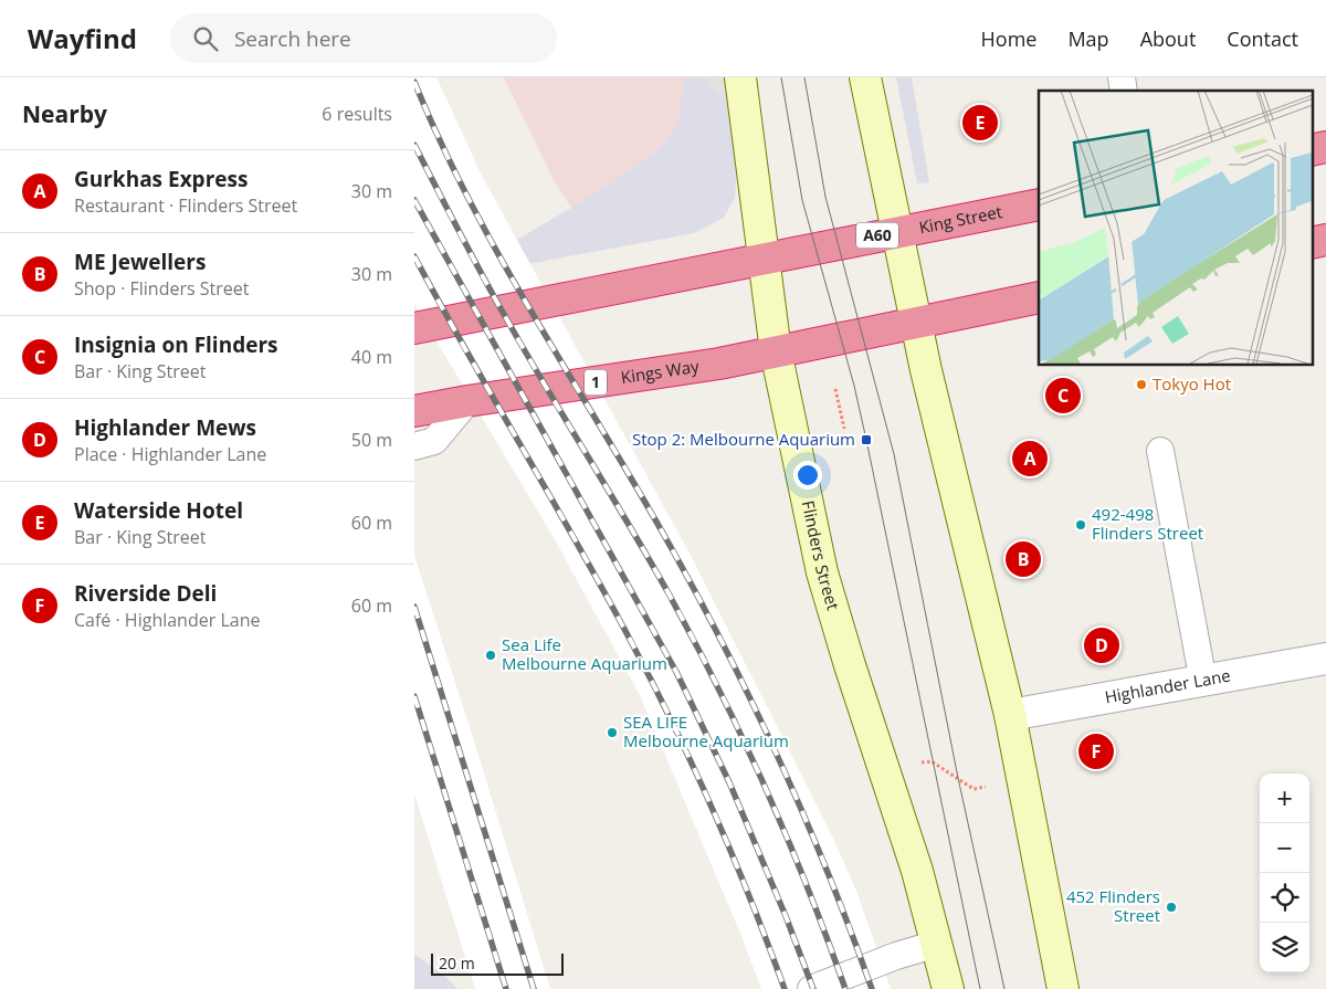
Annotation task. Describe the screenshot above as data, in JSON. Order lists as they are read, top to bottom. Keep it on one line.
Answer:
{"streets":{"highway":["King Street","A60","Kings Way","1"],"main road":["Flinders Street"],"street":["Highlander Lane"]},"crossings":[["King Street","Flinders Street"],["Kings Way","Flinders Street"]],"places":{"other":["Tokyo Hot","492-498 Flinders Street","Sea Life Melbourne Aquarium","SEA LIFE Melbourne Aquarium","452 Flinders Street"],"transit":["Stop 2: Melbourne Aquarium"]},"scale_bar":"20 m","page":{"header":"Wayfind","search":"Search here","nav":["Home","Map","About","Contact"],"heading":["Nearby","6 results"],"pins":["E","C","A","B","D","F"],"list":[{"mark":"A","name":"Gurkhas Express","note":"Restaurant · Flinders Street","value":"30 m"},{"mark":"B","name":"ME Jewellers","note":"Shop · Flinders Street","value":"30 m"},{"mark":"C","name":"Insignia on Flinders","note":"Bar · King Street","value":"40 m"},{"mark":"D","name":"Highlander Mews","note":"Place · Highlander Lane","value":"50 m"},{"mark":"E","name":"Waterside Hotel","note":"Bar · King Street","value":"60 m"},{"mark":"F","name":"Riverside Deli","note":"Café · Highlander Lane","value":"60 m"}],"map_buttons":["+","−"],"scale":"20 m"}}
